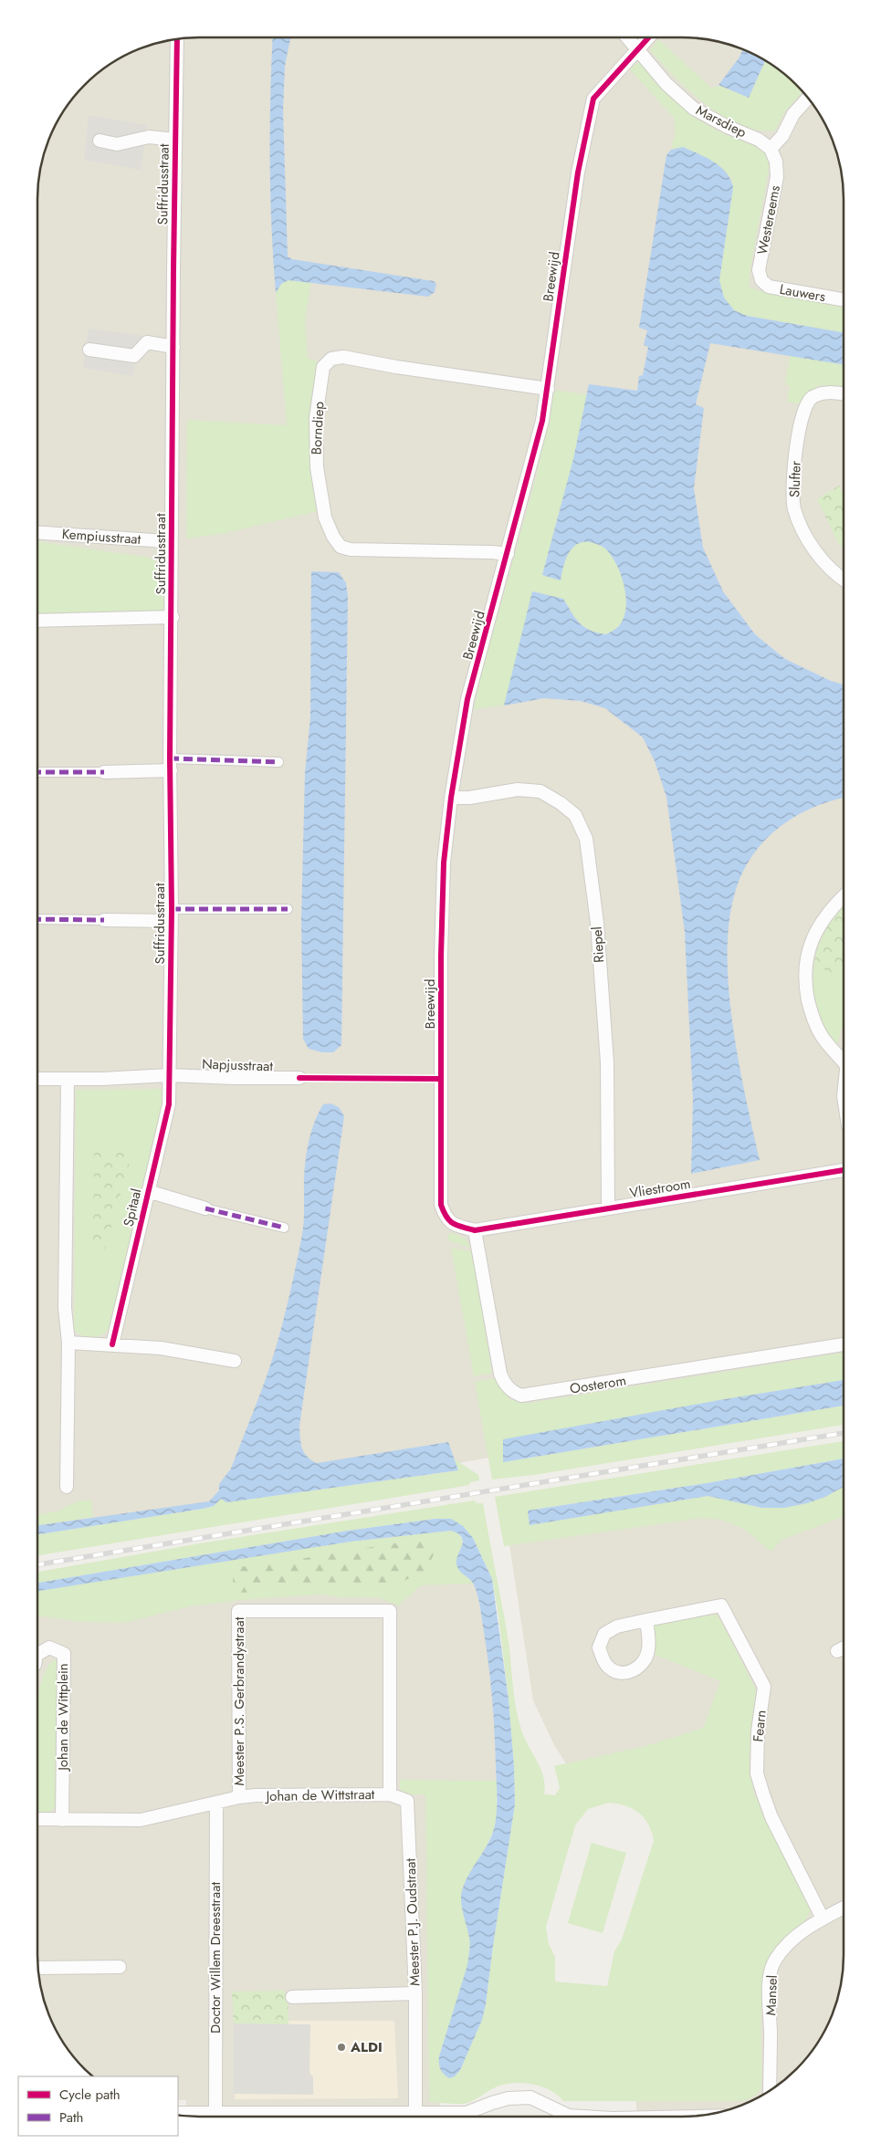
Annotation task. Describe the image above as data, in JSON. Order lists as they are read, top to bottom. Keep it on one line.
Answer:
{"streets":{"street":["Marsdiep","Suffridusstraat","Westereems","Breewijd","Lauwers","Borndiep","Slufter","Kempiusstraat","Riepel","Napjusstraat","Vliestroom","Spitaal","Oosterom","Meester P.S. Gerbrandystraat","Johan de Wittplein","Fearn","Johan de Wittstraat","Meester P.J. Oudstraat","Doctor Willem Dreesstraat","Mansel"]},"crossings":[["Marsdiep","Westereems"],["Marsdiep","Breewijd"],["Suffridusstraat","Kempiusstraat"],["Suffridusstraat","Napjusstraat"],["Suffridusstraat","Spitaal"],["Westereems","Lauwers"],["Breewijd","Borndiep"],["Breewijd","Riepel"],["Breewijd","Vliestroom"],["Breewijd","Oosterom"],["Riepel","Vliestroom"],["Napjusstraat","Spitaal"],["Vliestroom","Oosterom"],["Meester P.S. Gerbrandystraat","Johan de Wittstraat"],["Meester P.S. Gerbrandystraat","Meester P.J. Oudstraat"],["Johan de Wittplein","Johan de Wittstraat"],["Fearn","Mansel"],["Johan de Wittstraat","Meester P.J. Oudstraat"],["Johan de Wittstraat","Doctor Willem Dreesstraat"]],"places":["ALDI"],"legend":["Cycle path","Path"]}
